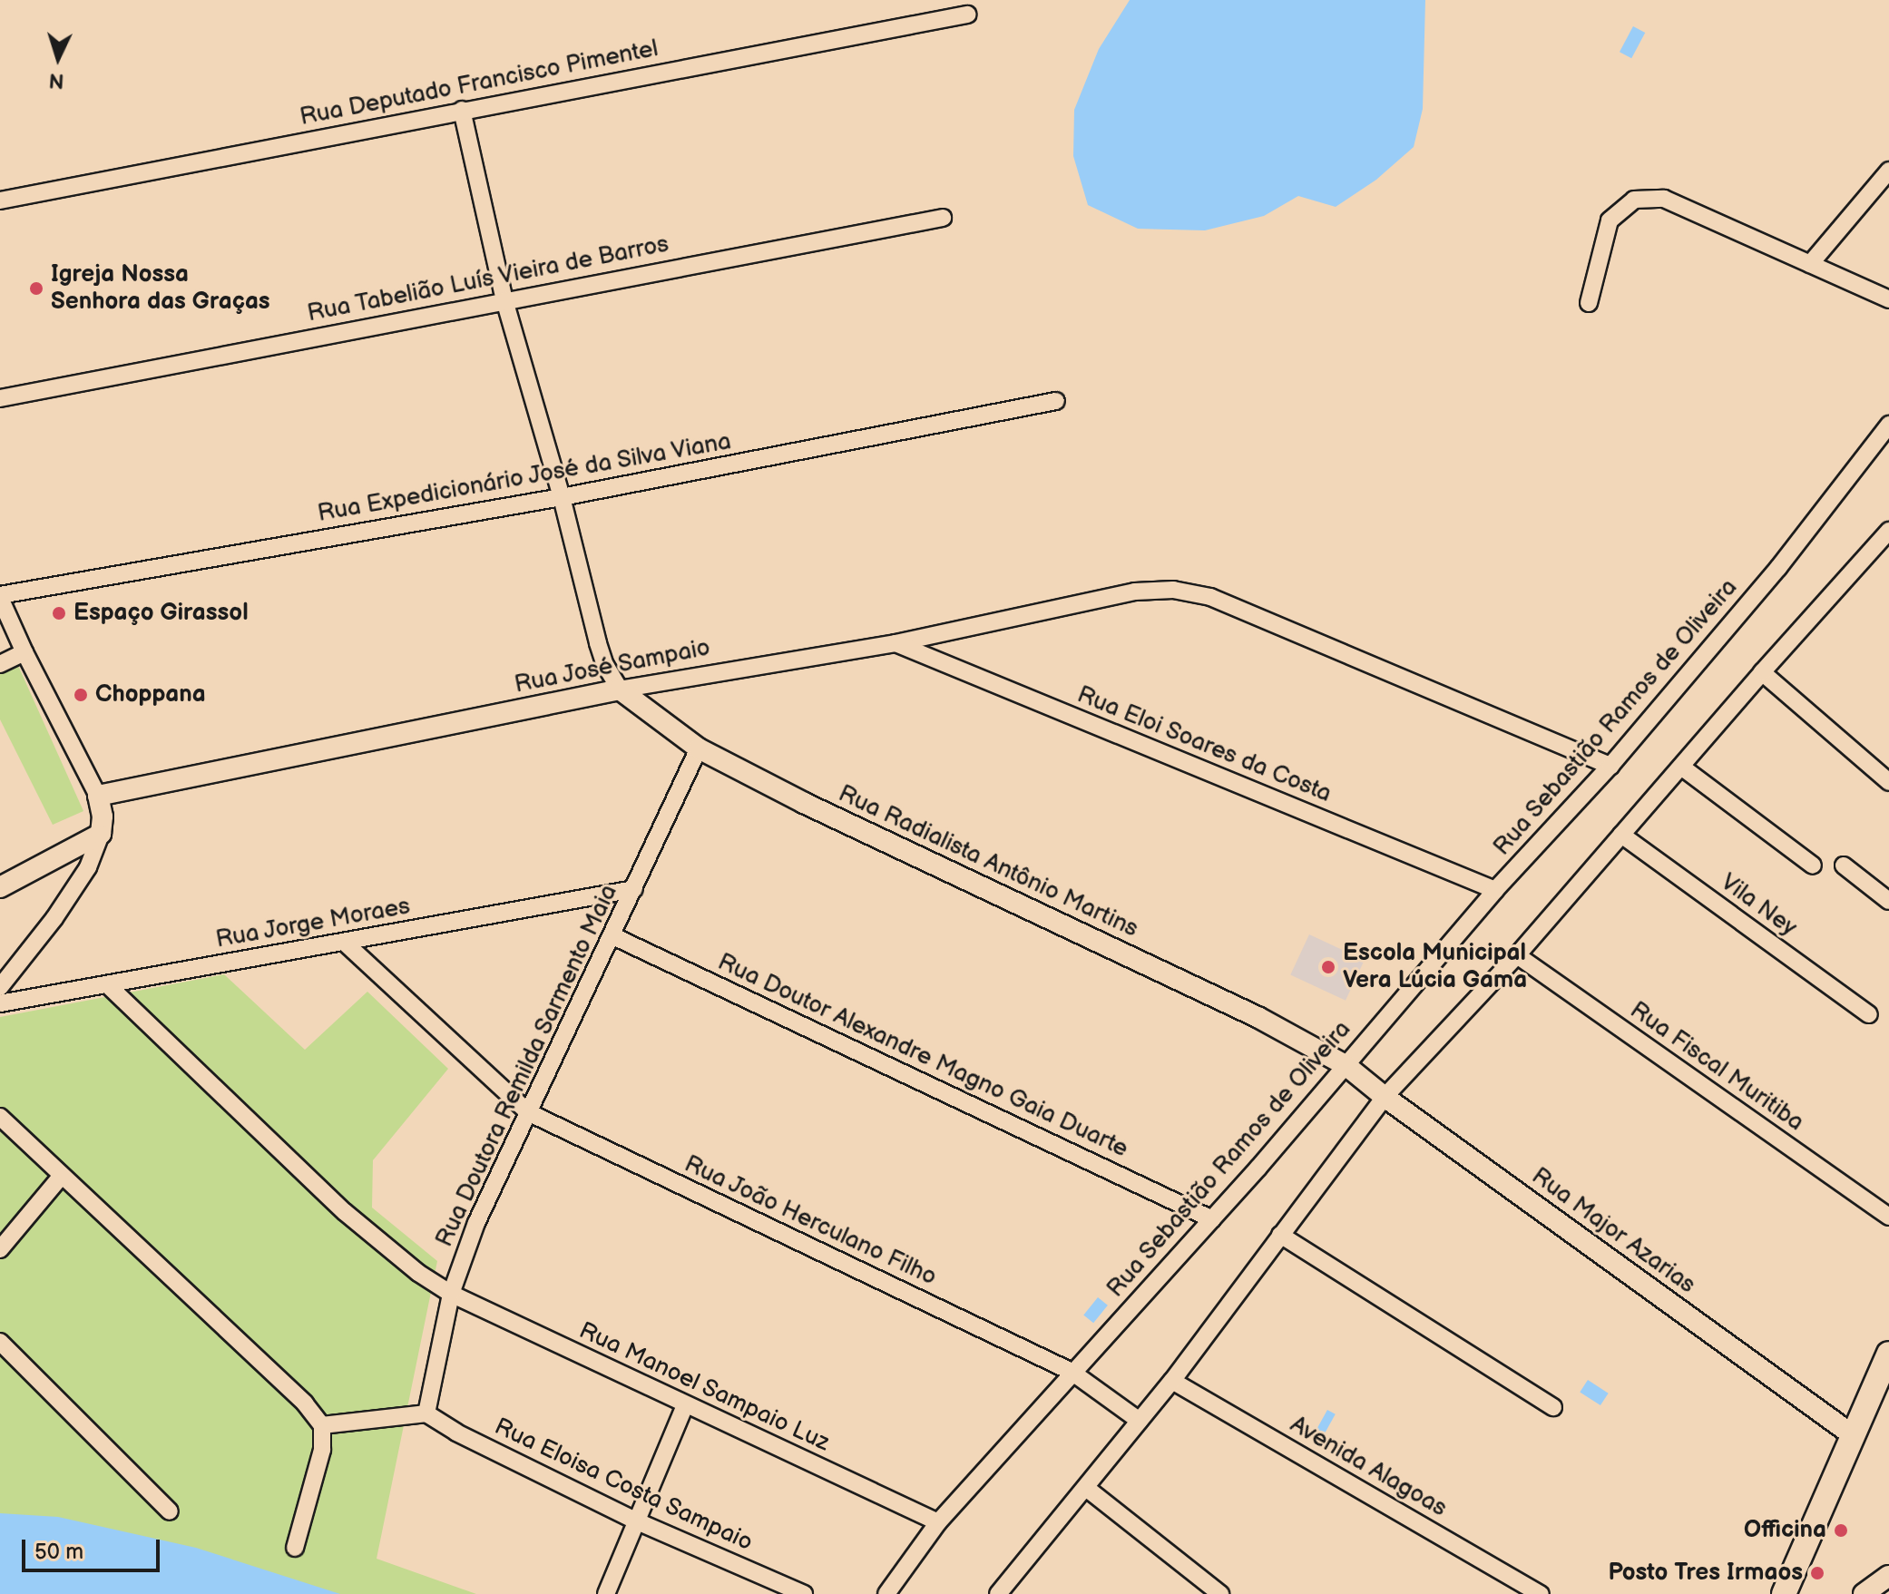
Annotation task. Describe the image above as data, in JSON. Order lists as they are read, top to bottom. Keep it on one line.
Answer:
{"streets":{"street":["Rua Deputado Francisco Pimentel","Rua Tabelião Luís Vieira de Barros","Rua Expedicionário José da Silva Viana","Rua José Sampaio","Rua Sebastião Ramos de Oliveira","Rua Eloi Soares da Costa","Rua Radialista Antônio Martins","Vila Ney","Rua Jorge Moraes","Rua Doutor Alexandre Magno Gaia Duarte","Rua Doutora Remilda Sarmento Maia","Rua Fiscal Muritiba","Rua João Herculano Filho","Rua Major Azarias","Rua Manoel Sampaio Luz","Avenida Alagoas","Rua Eloisa Costa Sampaio"]},"crossings":[["Rua José Sampaio","Rua Sebastião Ramos de Oliveira"],["Rua José Sampaio","Rua Eloi Soares da Costa"],["Rua José Sampaio","Rua Radialista Antônio Martins"],["Rua Sebastião Ramos de Oliveira","Rua Eloi Soares da Costa"],["Rua Sebastião Ramos de Oliveira","Rua Radialista Antônio Martins"],["Rua Sebastião Ramos de Oliveira","Rua Doutor Alexandre Magno Gaia Duarte"],["Rua Sebastião Ramos de Oliveira","Rua João Herculano Filho"],["Rua Sebastião Ramos de Oliveira","Rua Major Azarias"],["Rua Sebastião Ramos de Oliveira","Rua Manoel Sampaio Luz"],["Rua Radialista Antônio Martins","Rua Doutora Remilda Sarmento Maia"],["Rua Radialista Antônio Martins","Rua Major Azarias"],["Rua Jorge Moraes","Rua Doutora Remilda Sarmento Maia"],["Rua Jorge Moraes","Rua João Herculano Filho"],["Rua Jorge Moraes","Rua Manoel Sampaio Luz"],["Rua Doutor Alexandre Magno Gaia Duarte","Rua Doutora Remilda Sarmento Maia"],["Rua Doutora Remilda Sarmento Maia","Rua João Herculano Filho"],["Rua Doutora Remilda Sarmento Maia","Rua Manoel Sampaio Luz"],["Rua Doutora Remilda Sarmento Maia","Rua Eloisa Costa Sampaio"]],"places":["Igreja Nossa Senhora das Graças","Espaço Girassol","Choppana","Escola Municipal Vera Lúcia Gama","Officina","Posto Tres Irmaos"],"scale_bar":"50 m","north":"bottom"}
